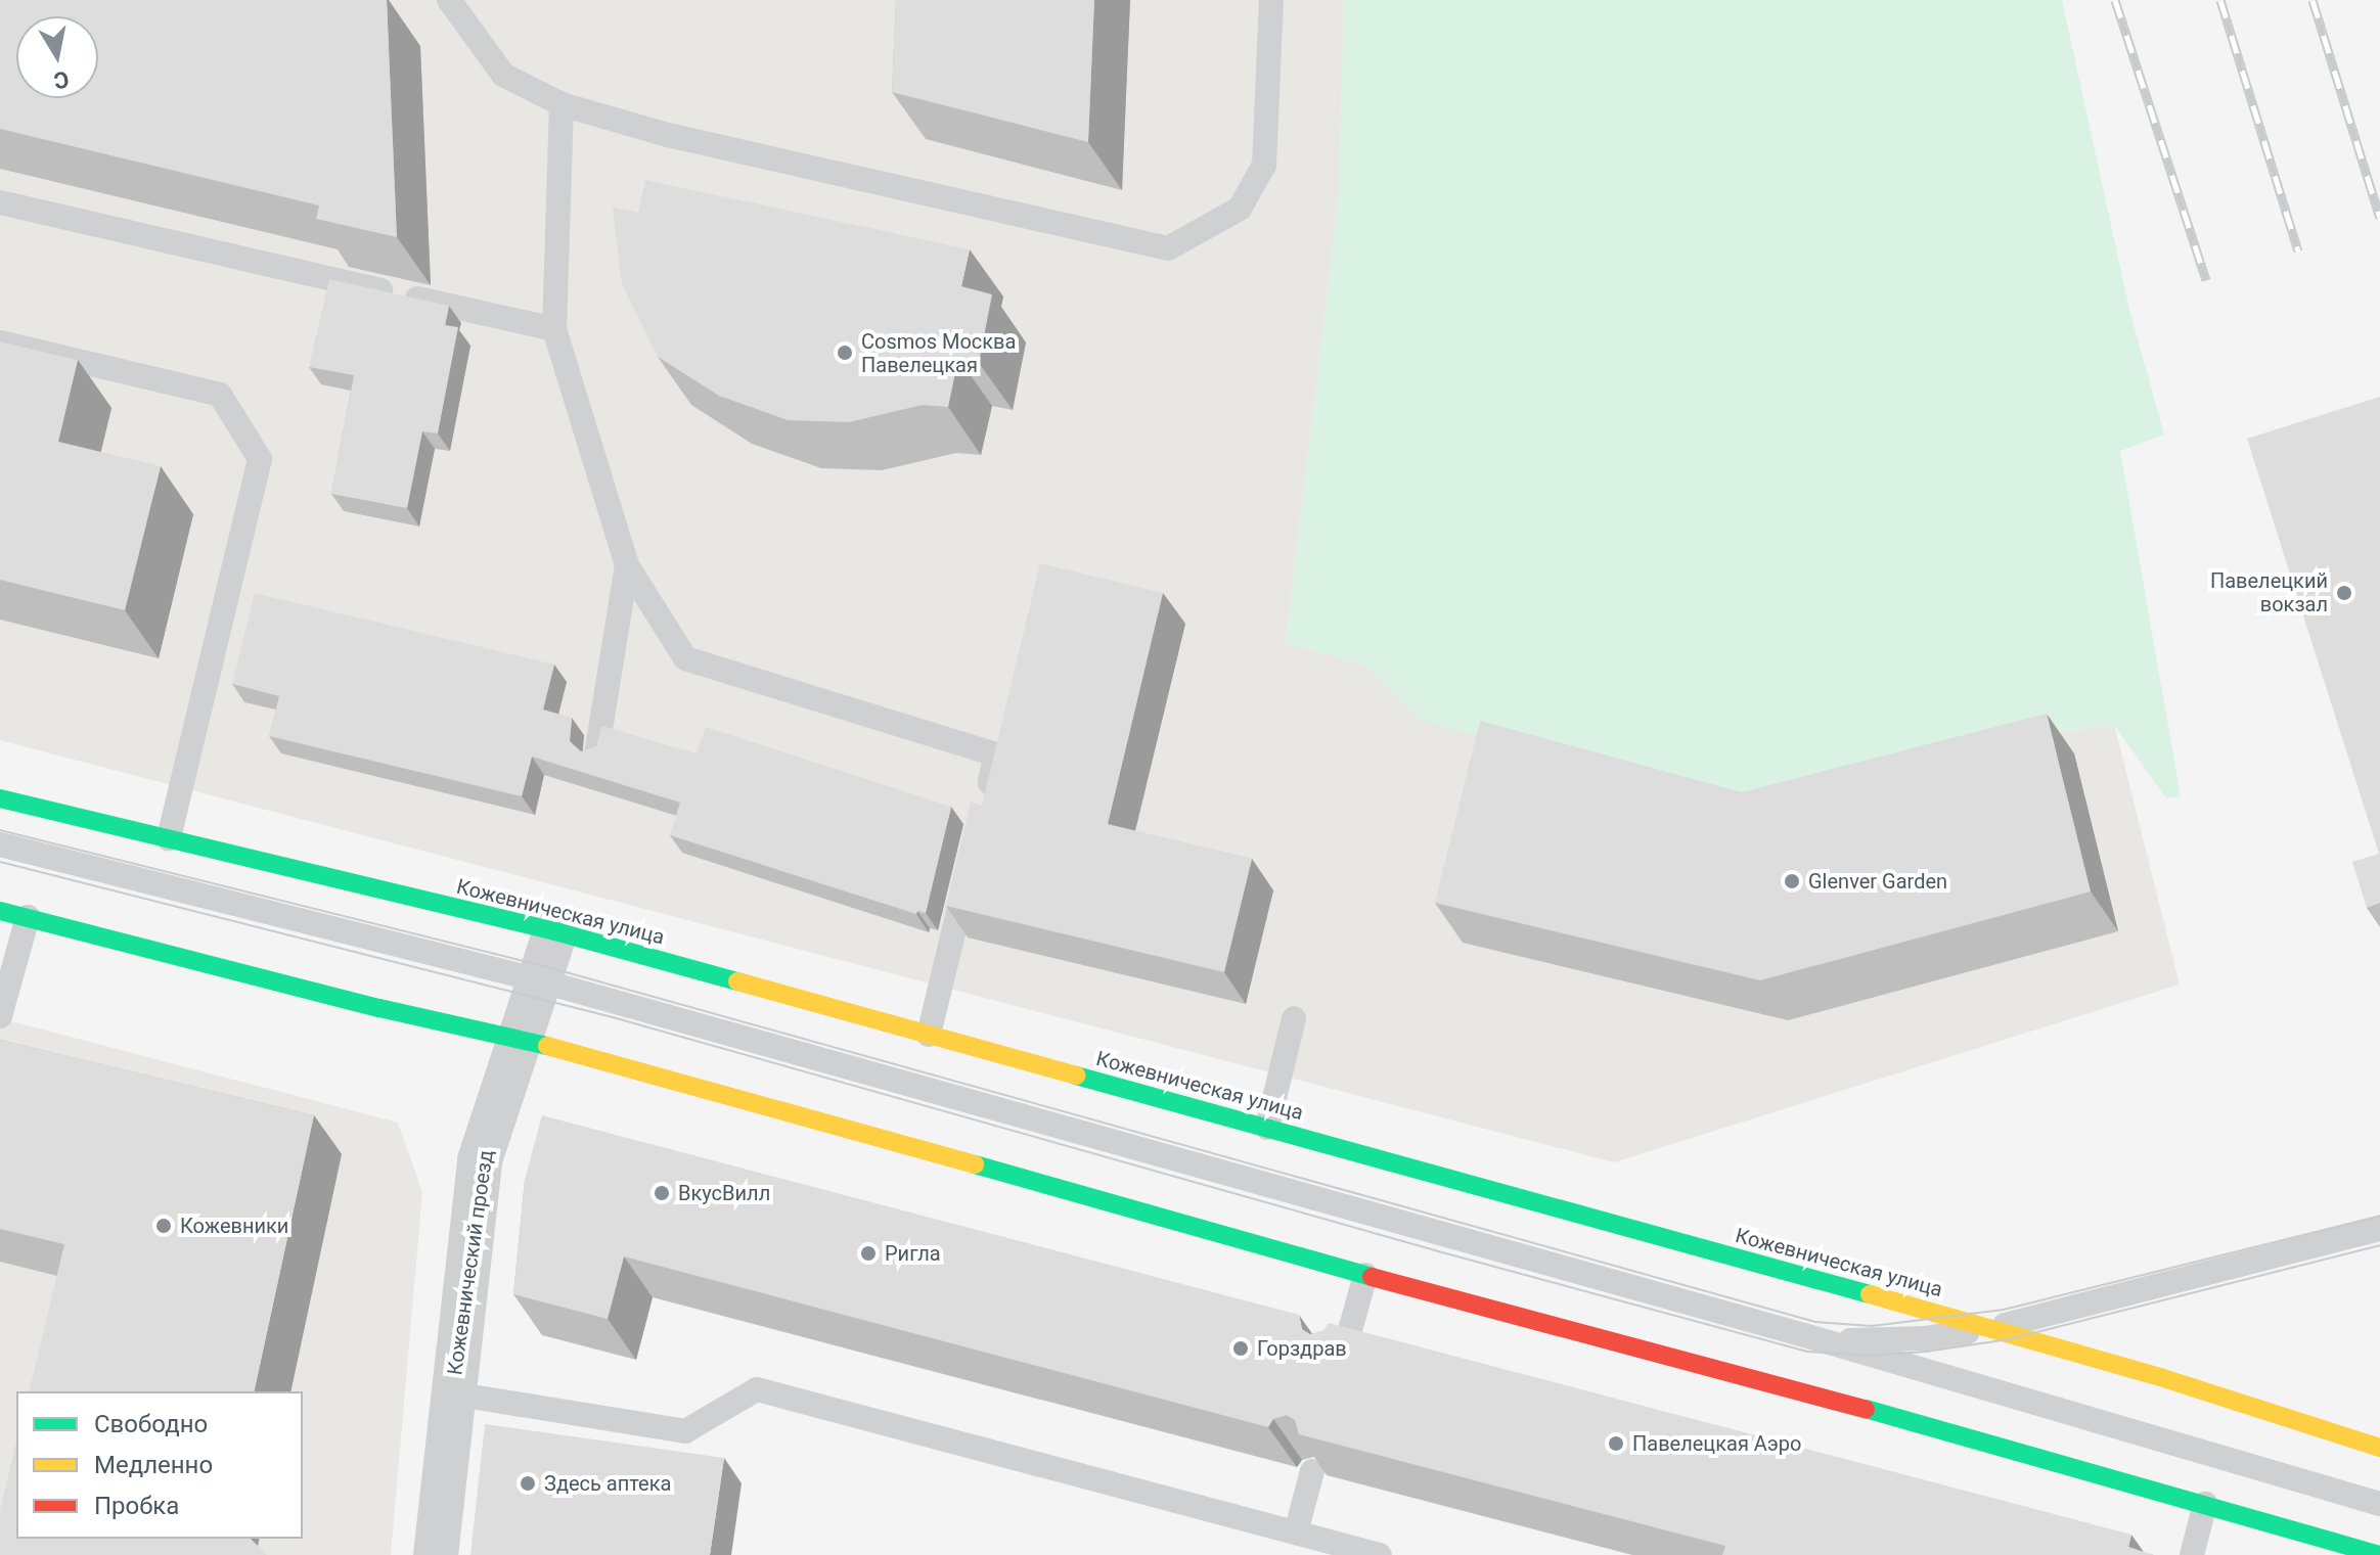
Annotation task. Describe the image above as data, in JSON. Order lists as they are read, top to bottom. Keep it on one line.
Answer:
{"streets":{"main road":["Кожевническая улица"],"street":["Кожевнический проезд"]},"crossings":[["Кожевническая улица","Кожевнический проезд"]],"places":["Cosmos Москва Павелецкая","Павелецкий вокзал","Glenver Garden","ВкусВилл","Кожевники","Ригла","Горздрав","Павелецкая Аэро","Здесь аптека"],"legend":["Свободно","Медленно","Пробка"],"north":"bottom"}
